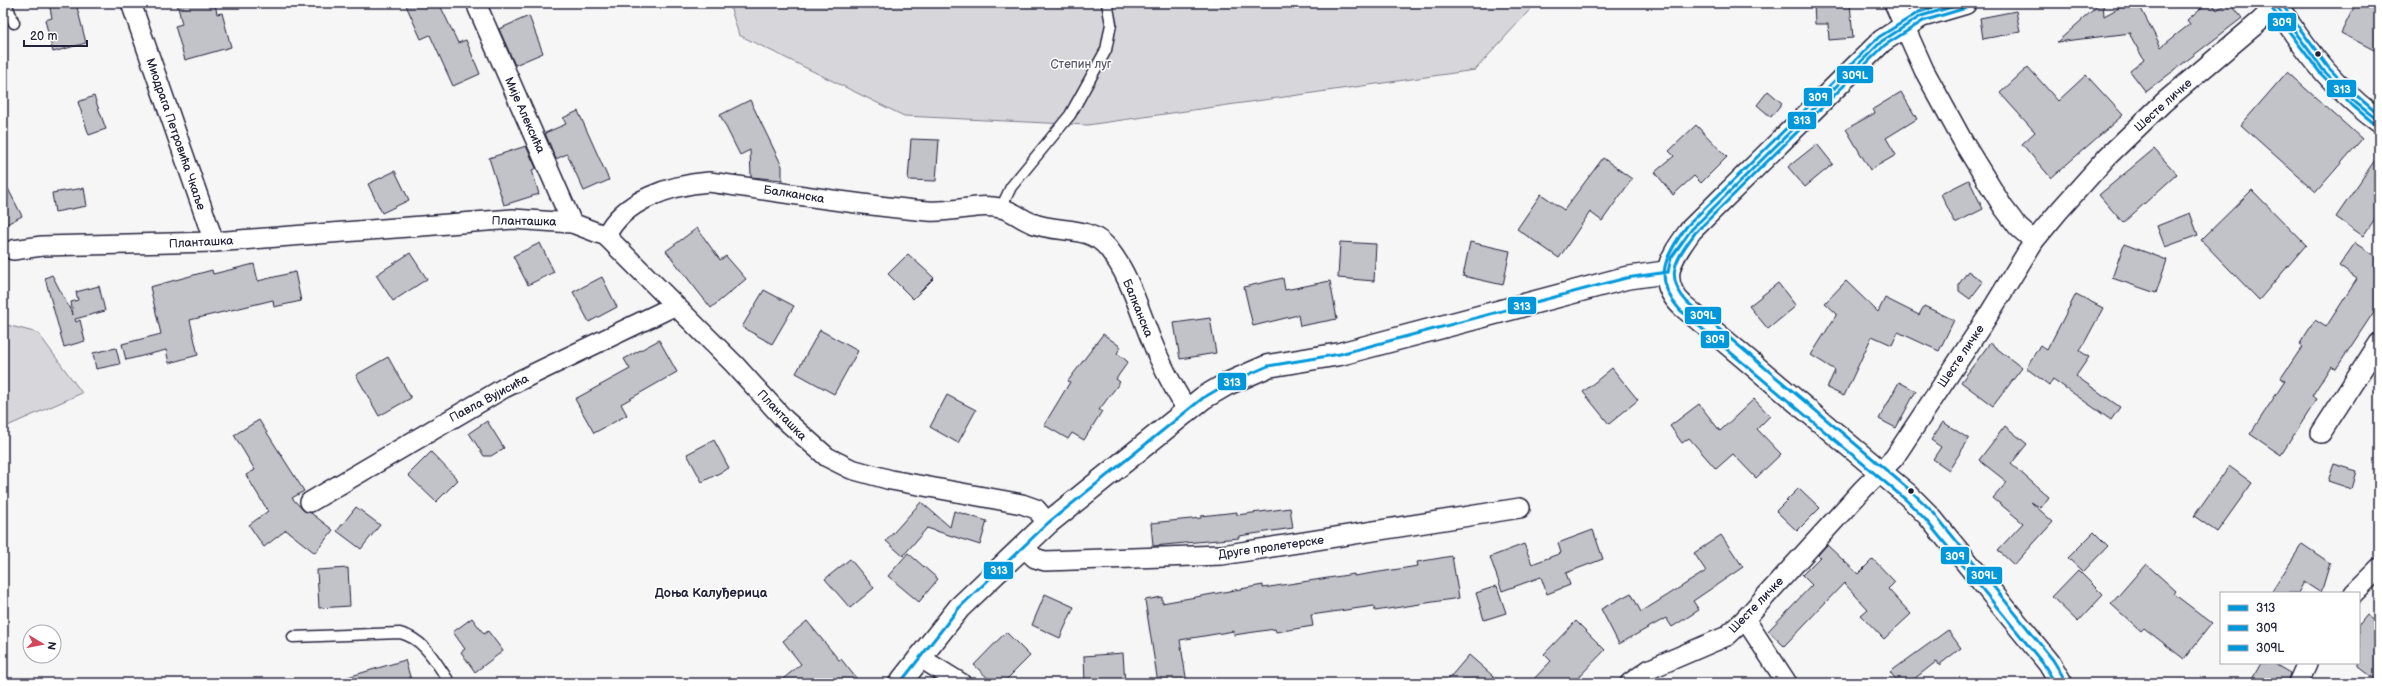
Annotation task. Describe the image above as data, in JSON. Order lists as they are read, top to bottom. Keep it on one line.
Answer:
{"streets":{"street":["Шесте личке","Мије Алексића","Миодрага Петровића Чкаље","Балканска","Планташка","Павла Вујисића","Друге пролетерске"]},"crossings":[["Мије Алексића","Планташка"],["Миодрага Петровића Чкаље","Планташка"],["Балканска","Планташка"],["Планташка","Павла Вујисића"]],"districts":["Доња Калуђерица"],"parks":["Степин луг"],"lines":["transit line 313","transit line 309","transit line 309L"],"legend":["313","309","309L"],"scale_bar":"20 m","north":"right"}
